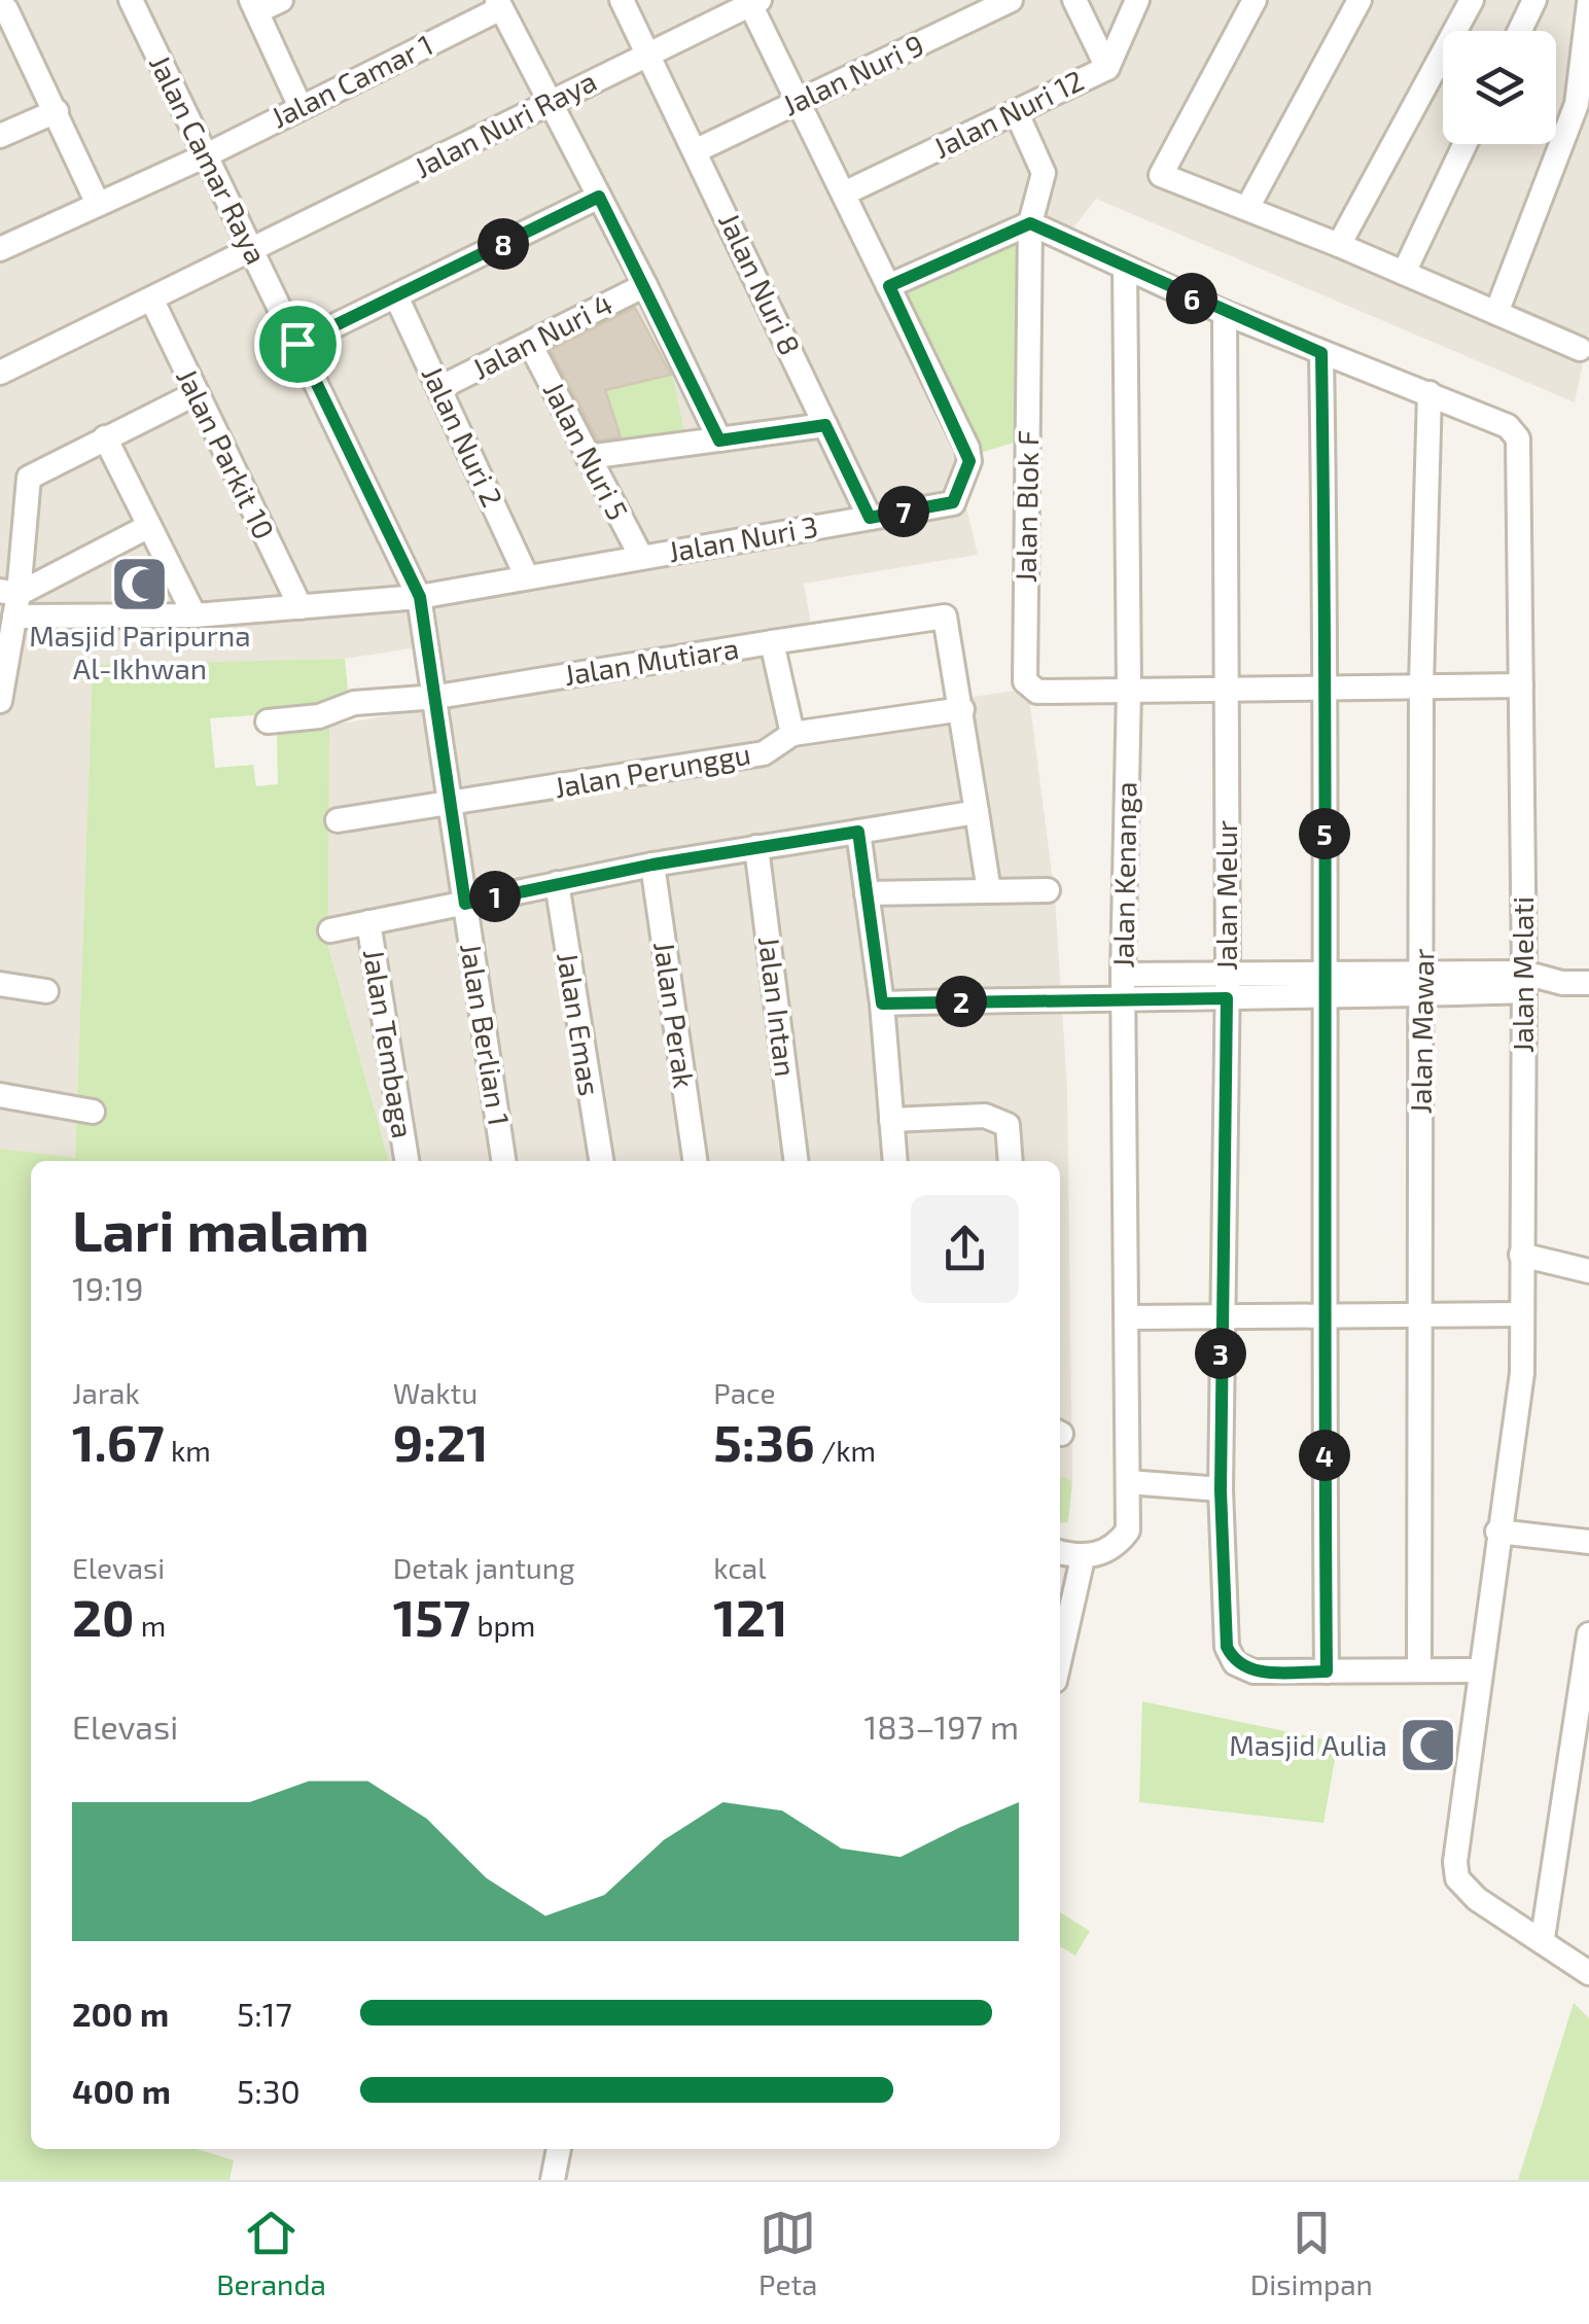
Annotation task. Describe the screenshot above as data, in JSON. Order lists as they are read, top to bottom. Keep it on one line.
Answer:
{"streets":{"street":["Jalan Nuri 9","Jalan Camar 1","Jalan Nuri 12","Jalan Nuri Raya","Jalan Camar Raya","Jalan Nuri 8","Jalan Nuri 4","Jalan Nuri 2","Jalan Nuri 5","Jalan Parkit 10","Jalan Blok F","Jalan Nuri 3","Jalan Mutiara","Jalan Perunggu","Jalan Kenanga","Jalan Melur","Jalan Melati","Jalan Intan","Jalan Perak","Jalan Emas","Jalan Mawar","Jalan Berlian 1","Jalan Tembaga"]},"crossings":[["Jalan Nuri 9","Jalan Nuri 8"],["Jalan Camar 1","Jalan Camar Raya"],["Jalan Nuri Raya","Jalan Camar Raya"],["Jalan Nuri Raya","Jalan Nuri 8"],["Jalan Nuri Raya","Jalan Parkit 10"],["Jalan Camar Raya","Jalan Nuri 3"],["Jalan Camar Raya","Jalan Berlian 1"],["Jalan Nuri 8","Jalan Nuri 3"],["Jalan Nuri 4","Jalan Nuri 2"],["Jalan Nuri 4","Jalan Nuri 5"],["Jalan Nuri 2","Jalan Nuri 3"],["Jalan Nuri 5","Jalan Nuri 3"],["Jalan Parkit 10","Jalan Nuri 3"],["Jalan Blok F","Jalan Kenanga"],["Jalan Blok F","Jalan Melati"],["Jalan Nuri 3","Jalan Berlian 1"],["Jalan Mutiara","Jalan Perunggu"],["Jalan Mutiara","Jalan Berlian 1"],["Jalan Perunggu","Jalan Berlian 1"],["Jalan Kenanga","Jalan Melati"],["Jalan Melur","Jalan Melati"],["Jalan Melur","Jalan Mawar"],["Jalan Melati","Jalan Mawar"],["Jalan Intan","Jalan Tembaga"],["Jalan Perak","Jalan Tembaga"],["Jalan Emas","Jalan Tembaga"],["Jalan Berlian 1","Jalan Tembaga"]],"places":{"mosque":["Masjid Paripurna Al-Ikhwan","Masjid Aulia"]},"page":{"pins":["8","6","7","5","1","2","3","4"],"heading":["Lari malam","19:19"],"stats":[["Jarak","1.67 km"],["Waktu","9:21"],["Pace","5:36 /km"],["Elevasi","20 m"],["Detak jantung","157 bpm"],["kcal","121"]],"chart":["Elevasi","183–197 m"],"list":[{"name":"200 m","note":"5:17"},{"name":"400 m","note":"5:30"}],"tabs":["Beranda","Peta","Disimpan"]}}
